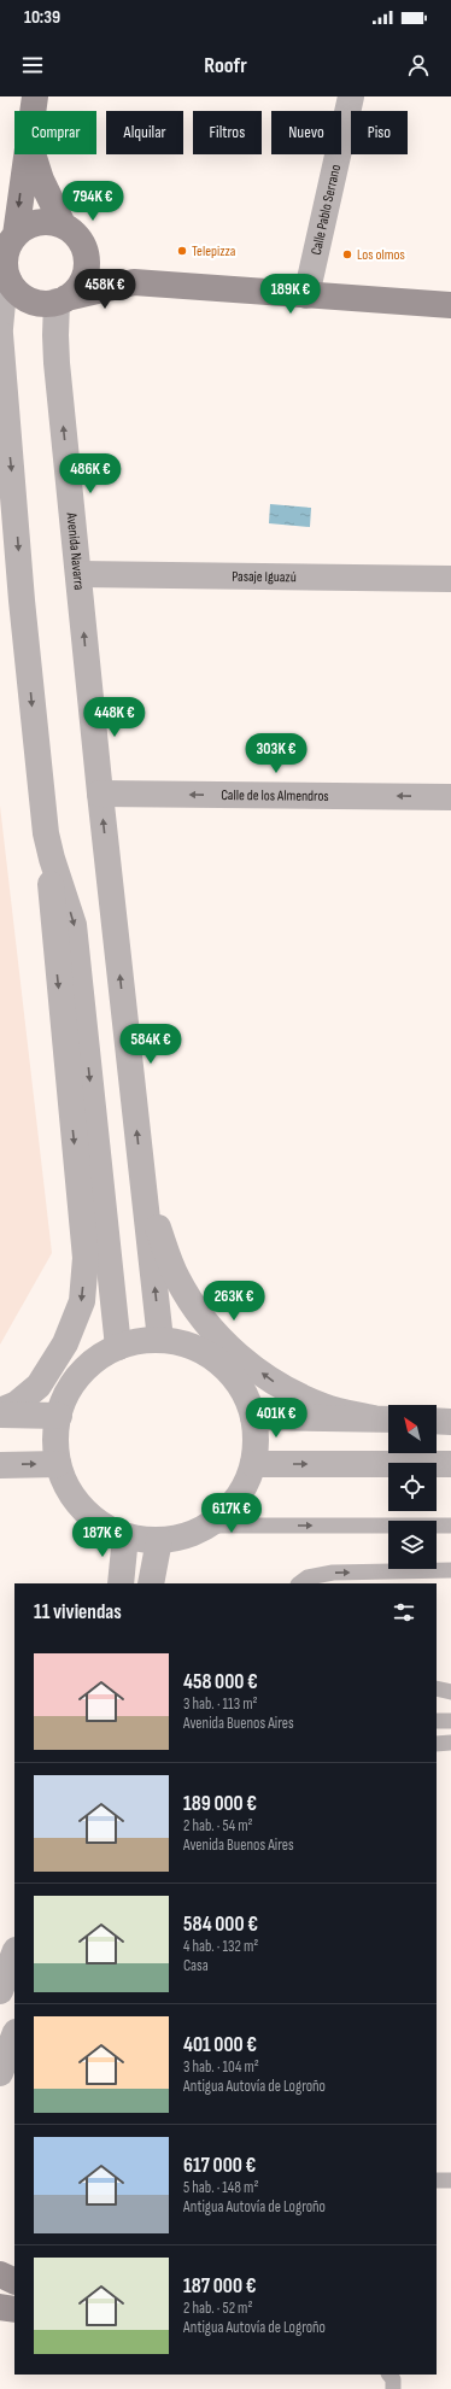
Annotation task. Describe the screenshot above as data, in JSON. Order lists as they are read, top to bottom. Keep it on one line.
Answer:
{"streets":{"street":["Calle Pablo Serrano","Avenida Navarra","Pasaje Iguazú","Calle de los Almendros"]},"crossings":[["Avenida Navarra","Pasaje Iguazú"],["Avenida Navarra","Calle de los Almendros"]],"one_way":["Calle de los Almendros"],"places":["Telepizza","Los olmos"],"north":"top left","page":{"status":"10:39","header":"Roofr","chip":["Comprar","Alquilar","Filtros","Nuevo","Piso"],"price":["794K €","458K €","189K €","486K €","448K €","303K €","584K €","263K €","401K €","617K €","187K €"],"heading":"11 viviendas","list":[{"name":"458 000 €","note":"3 hab. · 113 m² · Avenida Buenos Aires"},{"name":"189 000 €","note":"2 hab. · 54 m² · Avenida Buenos Aires"},{"name":"584 000 €","note":"4 hab. · 132 m² · Casa"},{"name":"401 000 €","note":"3 hab. · 104 m² · Antigua Autovía de Logroño"},{"name":"617 000 €","note":"5 hab. · 148 m² · Antigua Autovía de Logroño"},{"name":"187 000 €","note":"2 hab. · 52 m² · Antigua Autovía de Logroño"}]}}
